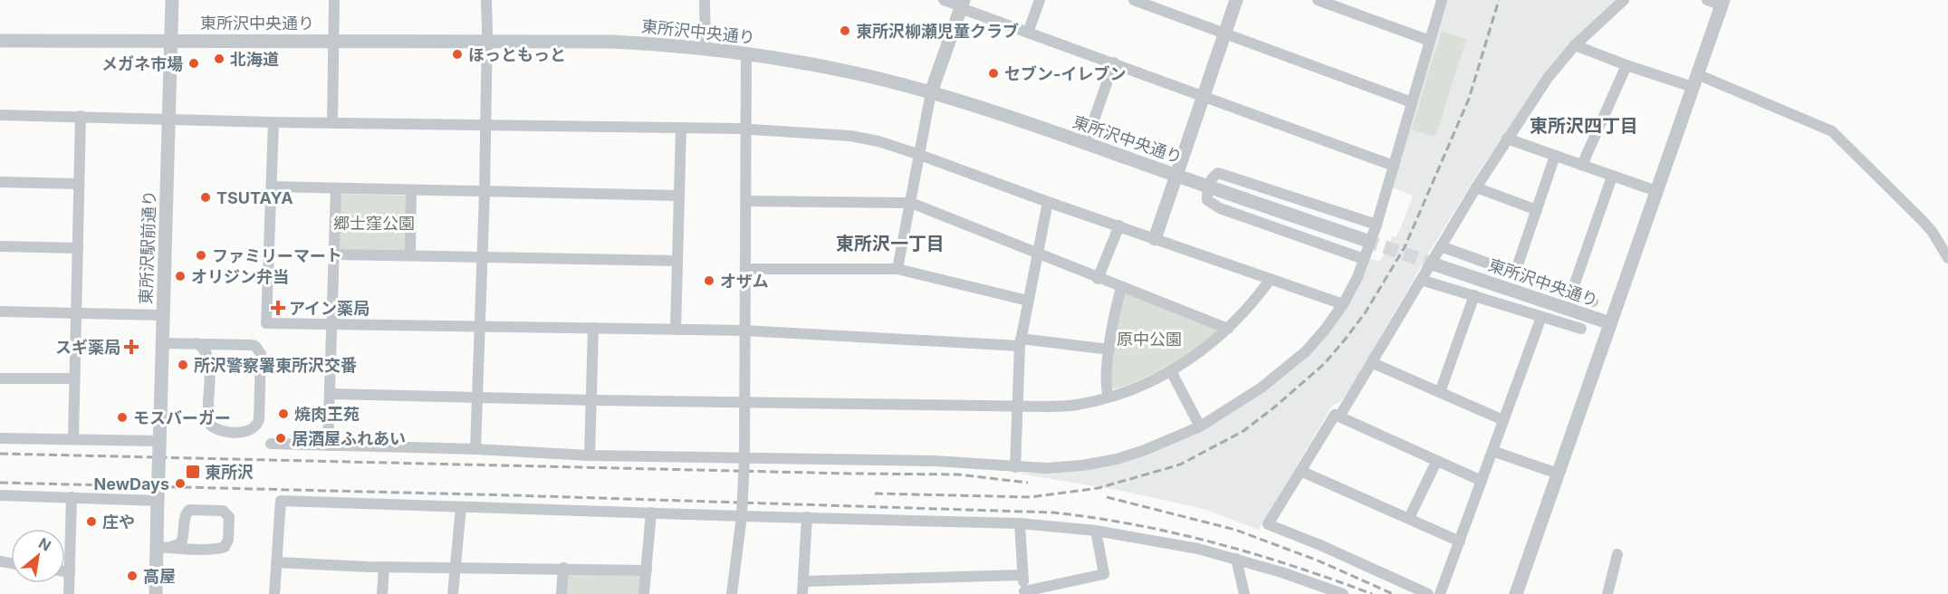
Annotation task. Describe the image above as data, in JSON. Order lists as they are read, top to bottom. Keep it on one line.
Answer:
{"streets":{"street":["東所沢中央通り","東所沢駅前通り"]},"crossings":[["東所沢中央通り","東所沢駅前通り"]],"districts":["東所沢四丁目","東所沢一丁目"],"parks":["郷士窪公園","原中公園"],"places":{"other":["東所沢柳瀬児童クラブ","ほっともっと","北海道","メガネ市場","セブン-イレブン","TSUTAYA","ファミリーマート","オリジン弁当","オザム","所沢警察署東所沢交番","焼肉王苑","モスバーガー","居酒屋ふれあい","NewDays","庄や","高屋"],"health":["アイン薬局","スギ薬局"],"transit":["東所沢"]},"north":"top right"}
